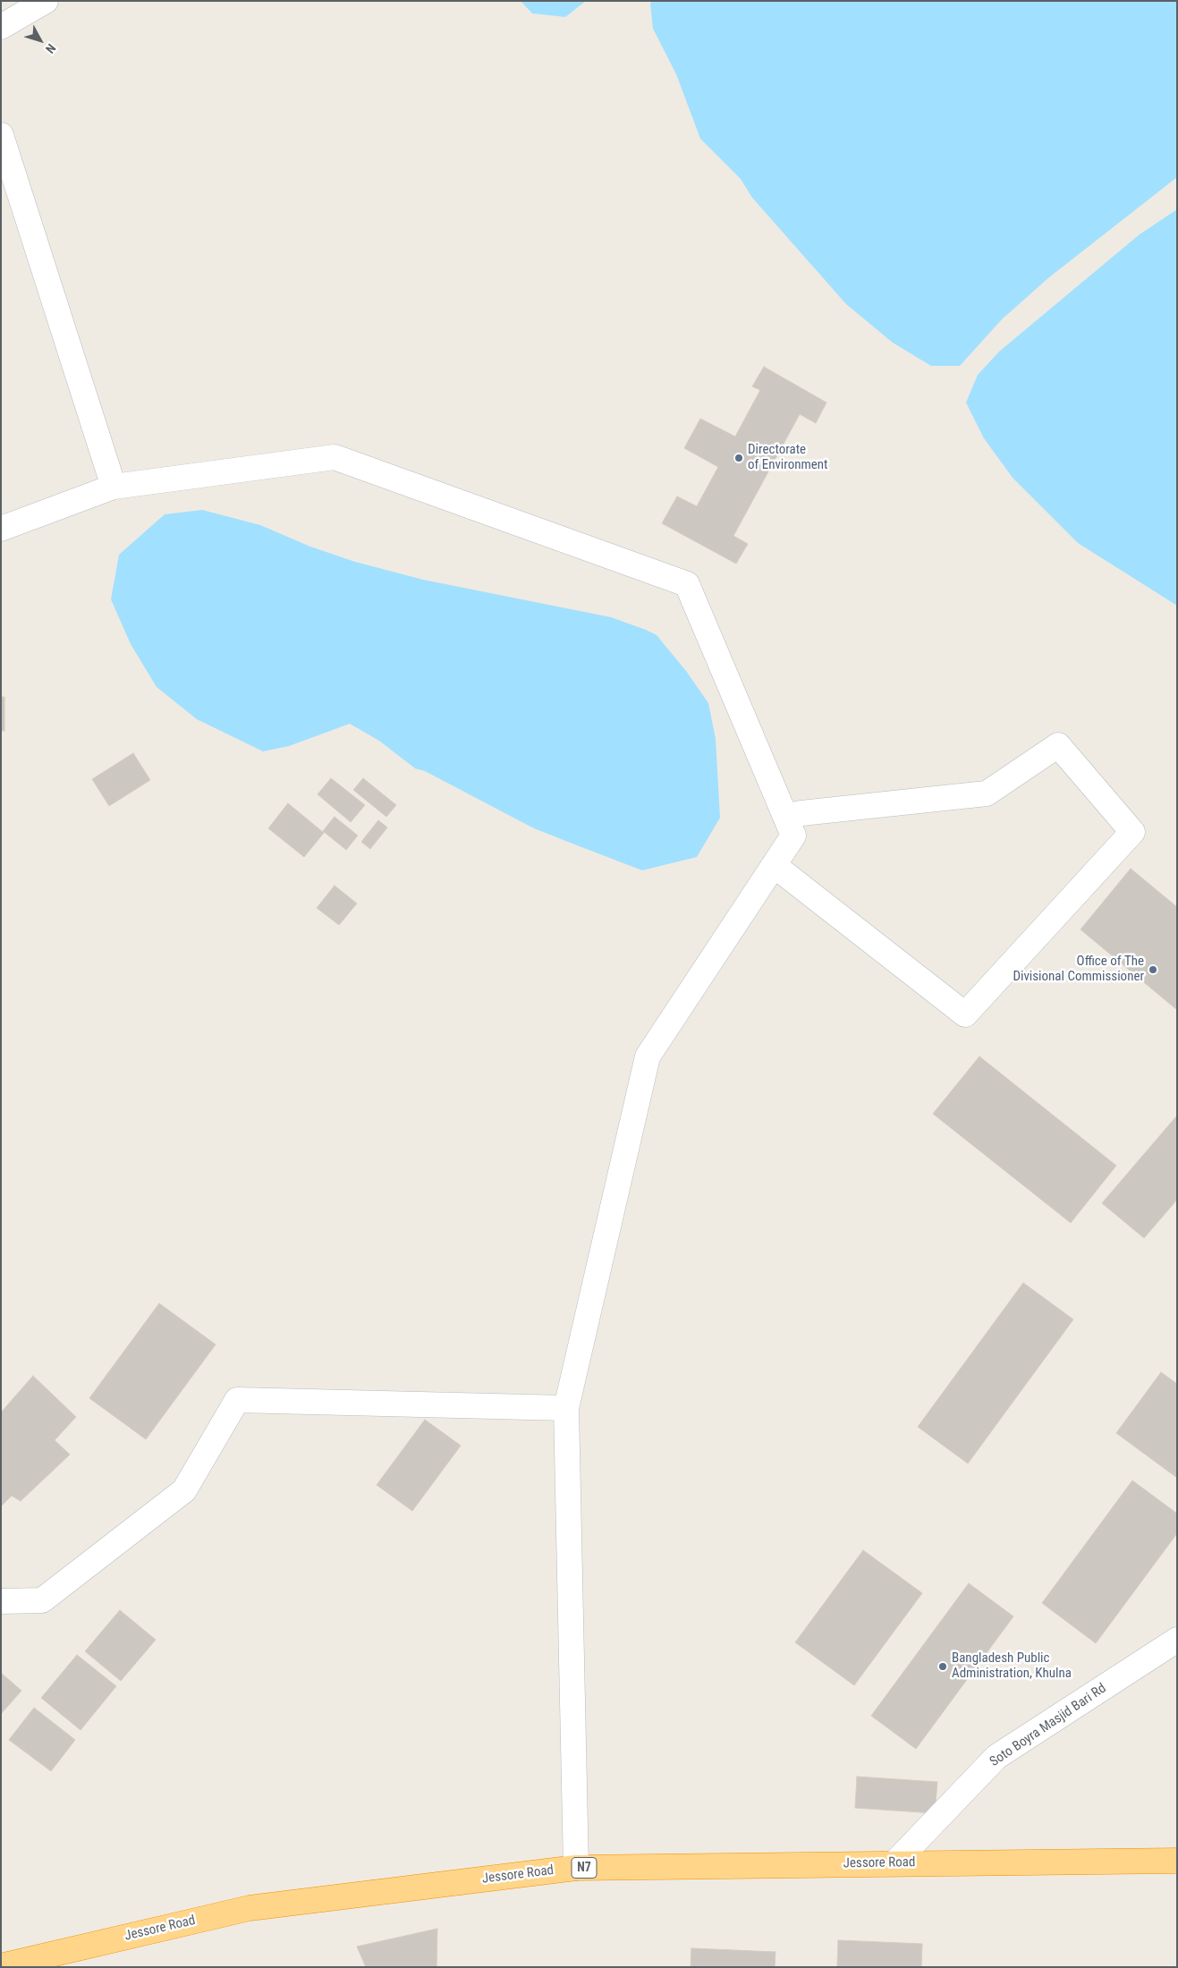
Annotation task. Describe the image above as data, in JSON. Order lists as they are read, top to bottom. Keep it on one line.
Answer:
{"streets":{"highway":["Jessore Road","N7"],"street":["Soto Boyra Masjid Bari Rd"]},"crossings":[["Soto Boyra Masjid Bari Rd","Jessore Road"]],"places":["Directorate of Environment","Office of The Divisional Commissioner","Bangladesh Public Administration, Khulna"],"north":"bottom right"}
